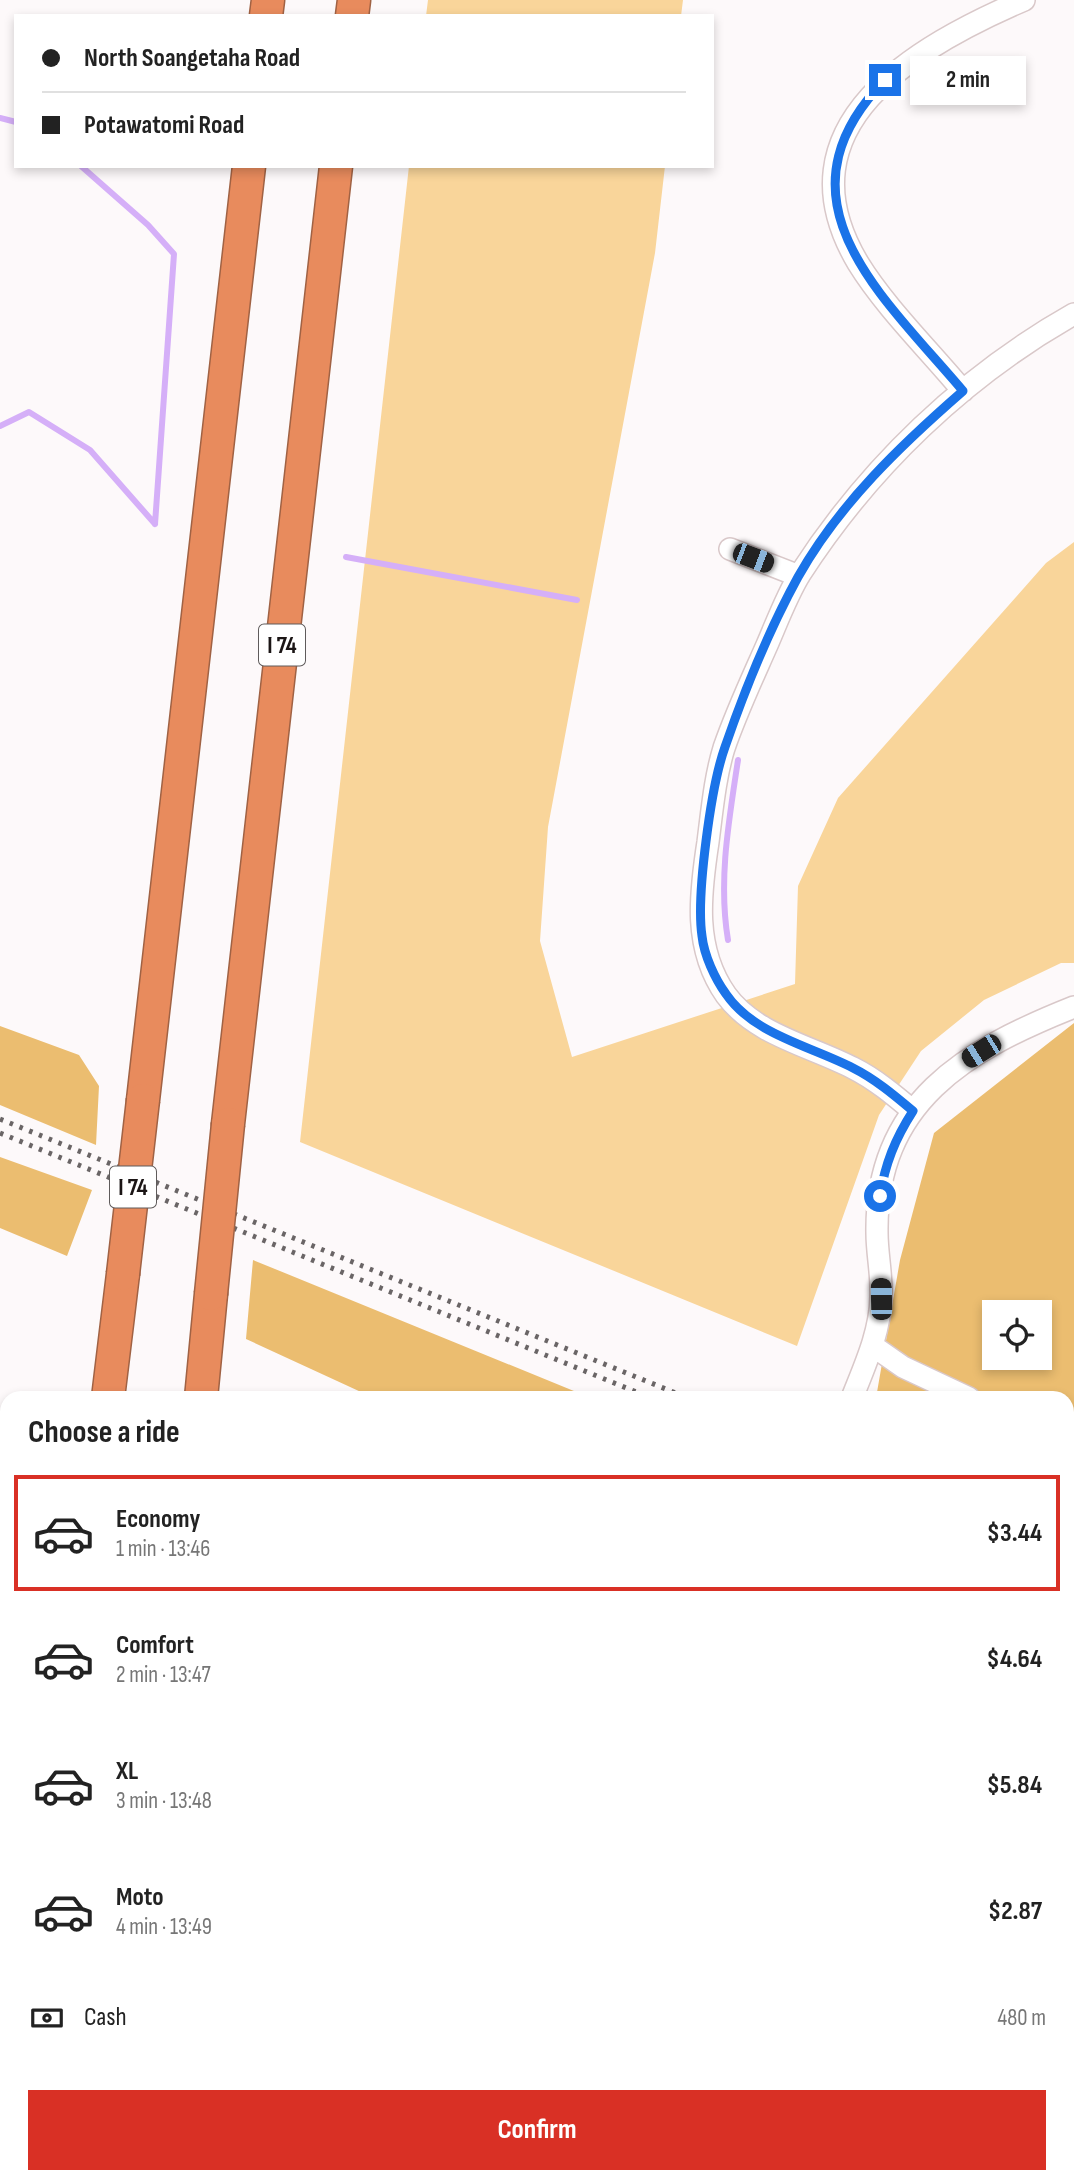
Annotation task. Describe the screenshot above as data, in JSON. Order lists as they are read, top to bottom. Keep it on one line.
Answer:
{"streets":{"highway":["I 74"]},"page":{"banner":["North Soangetaha Road","Potawatomi Road"],"bubble":"2 min","heading":"Choose a ride","list":[{"name":"Economy","note":"1 min · 13:46","value":"$3.44"},{"name":"Comfort","note":"2 min · 13:47","value":"$4.64"},{"name":"XL","note":"3 min · 13:48","value":"$5.84"},{"name":"Moto","note":"4 min · 13:49","value":"$2.87"}],"pay":["Cash","480 m"],"buttons":"Confirm"}}
